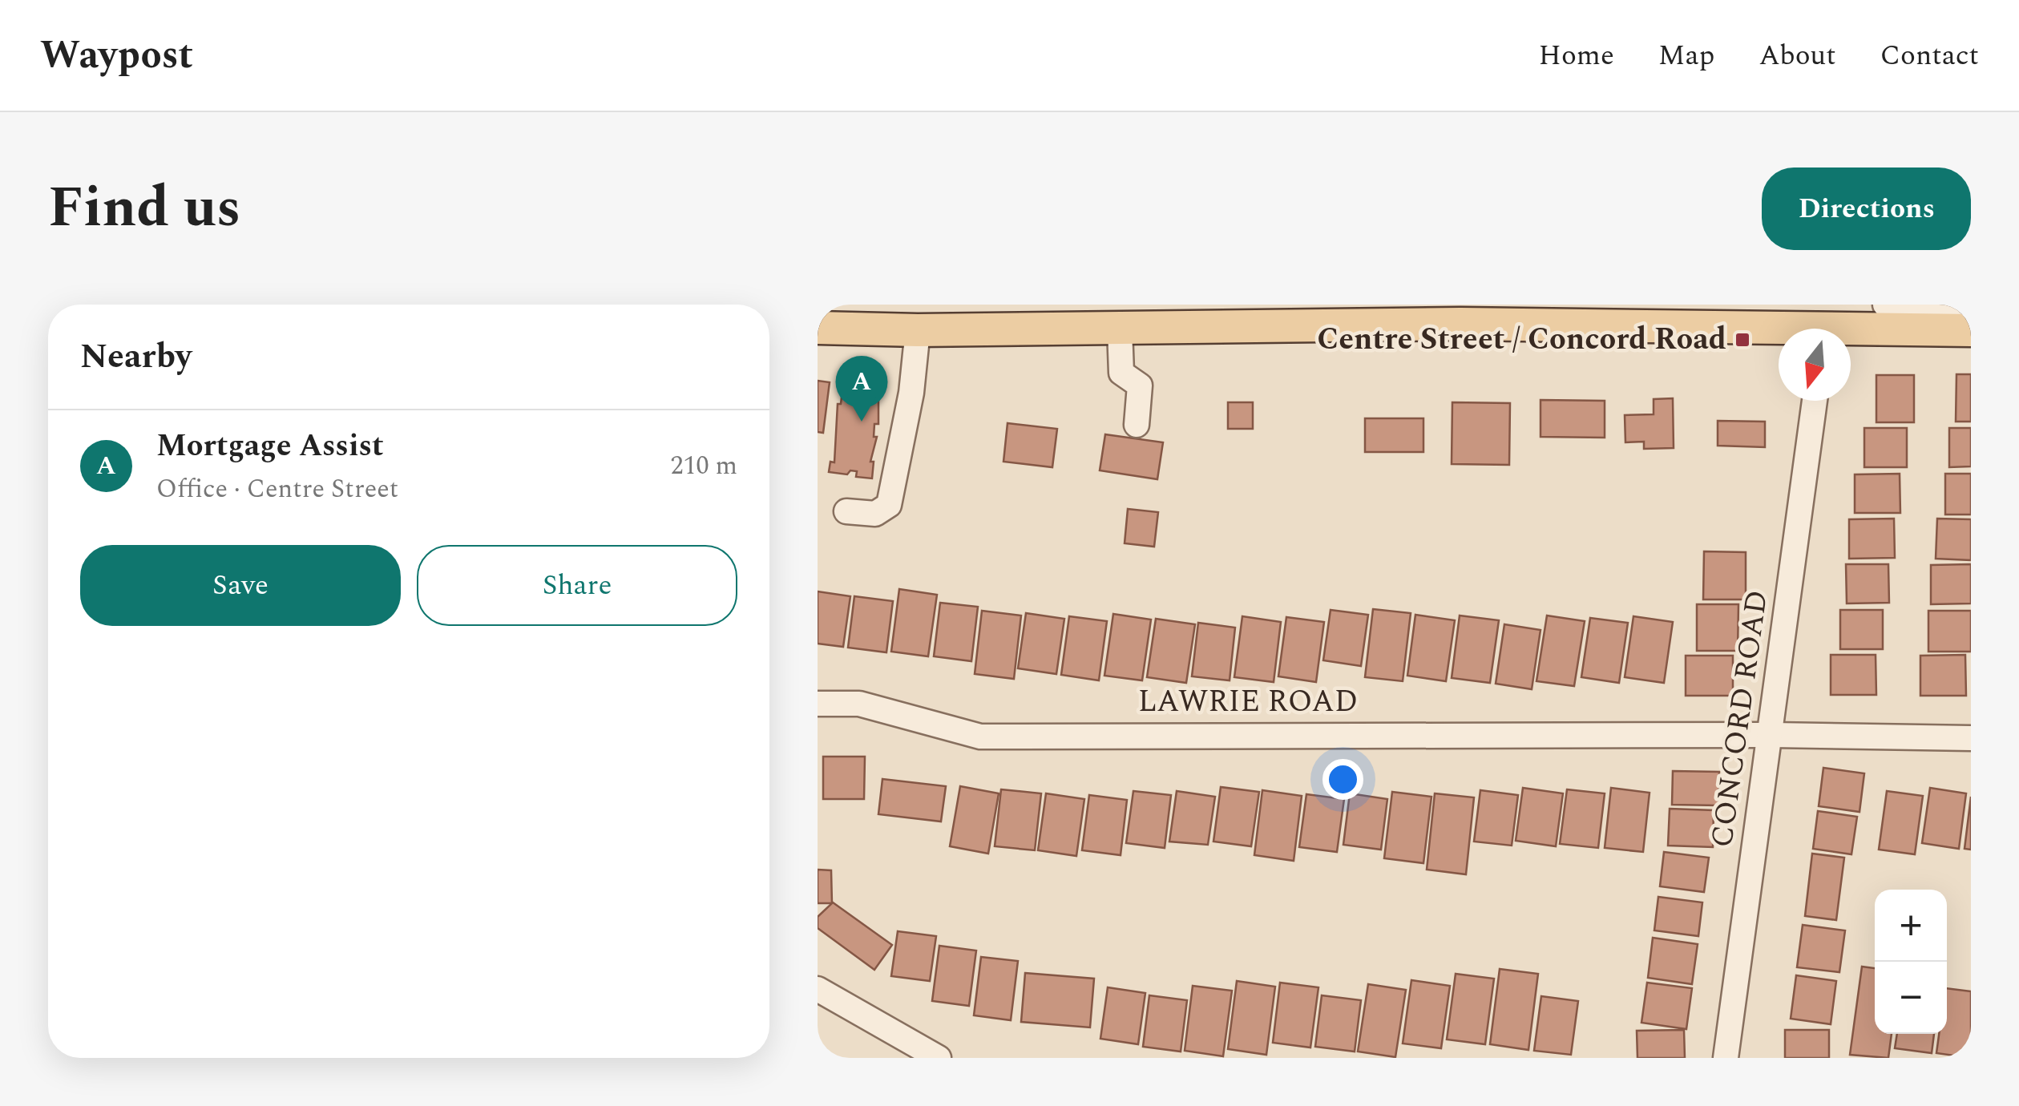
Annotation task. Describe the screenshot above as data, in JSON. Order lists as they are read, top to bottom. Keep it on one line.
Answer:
{"streets":{"street":["LAWRIE ROAD","CONCORD ROAD"]},"crossings":[["LAWRIE ROAD","CONCORD ROAD"]],"places":{"transit":["Centre Street / Concord Road"]},"north":"bottom","page":{"header":"Waypost","nav":["Home","Map","About","Contact"],"title":"Find us","buttons":["Directions",["Save","Share"]],"heading":"Nearby","pins":"A","list":[{"mark":"A","name":"Mortgage Assist","note":"Office · Centre Street","value":"210 m"}],"map_buttons":["+","−"]}}
